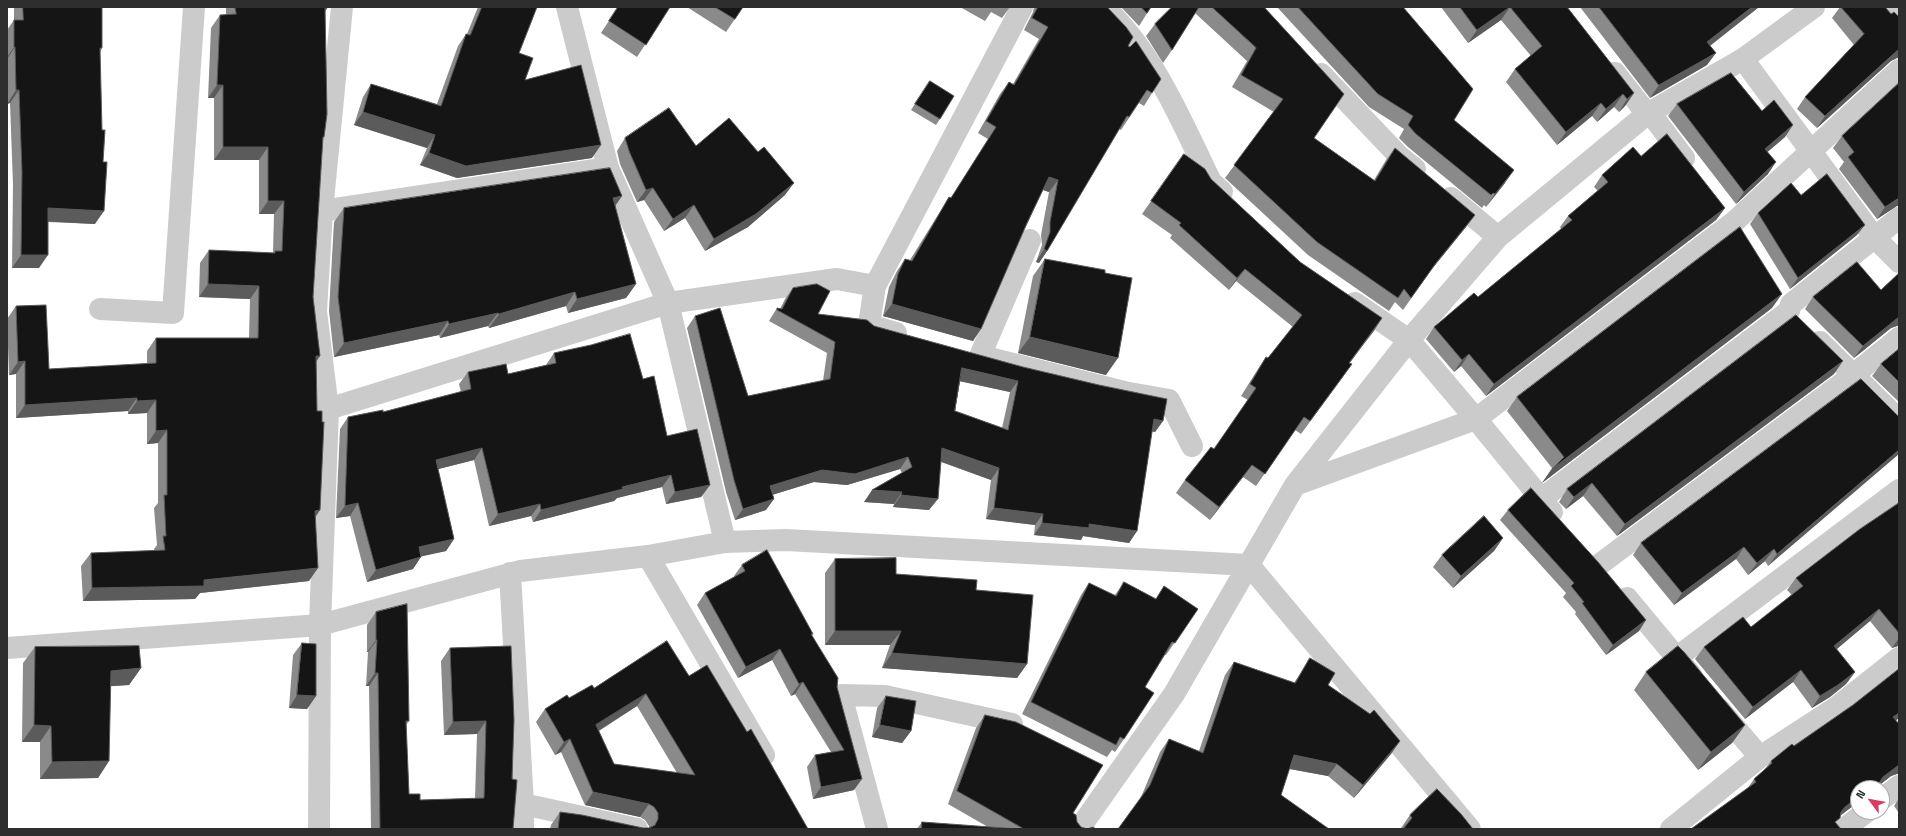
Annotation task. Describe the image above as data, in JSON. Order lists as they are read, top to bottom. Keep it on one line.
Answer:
{"north":"top left"}
